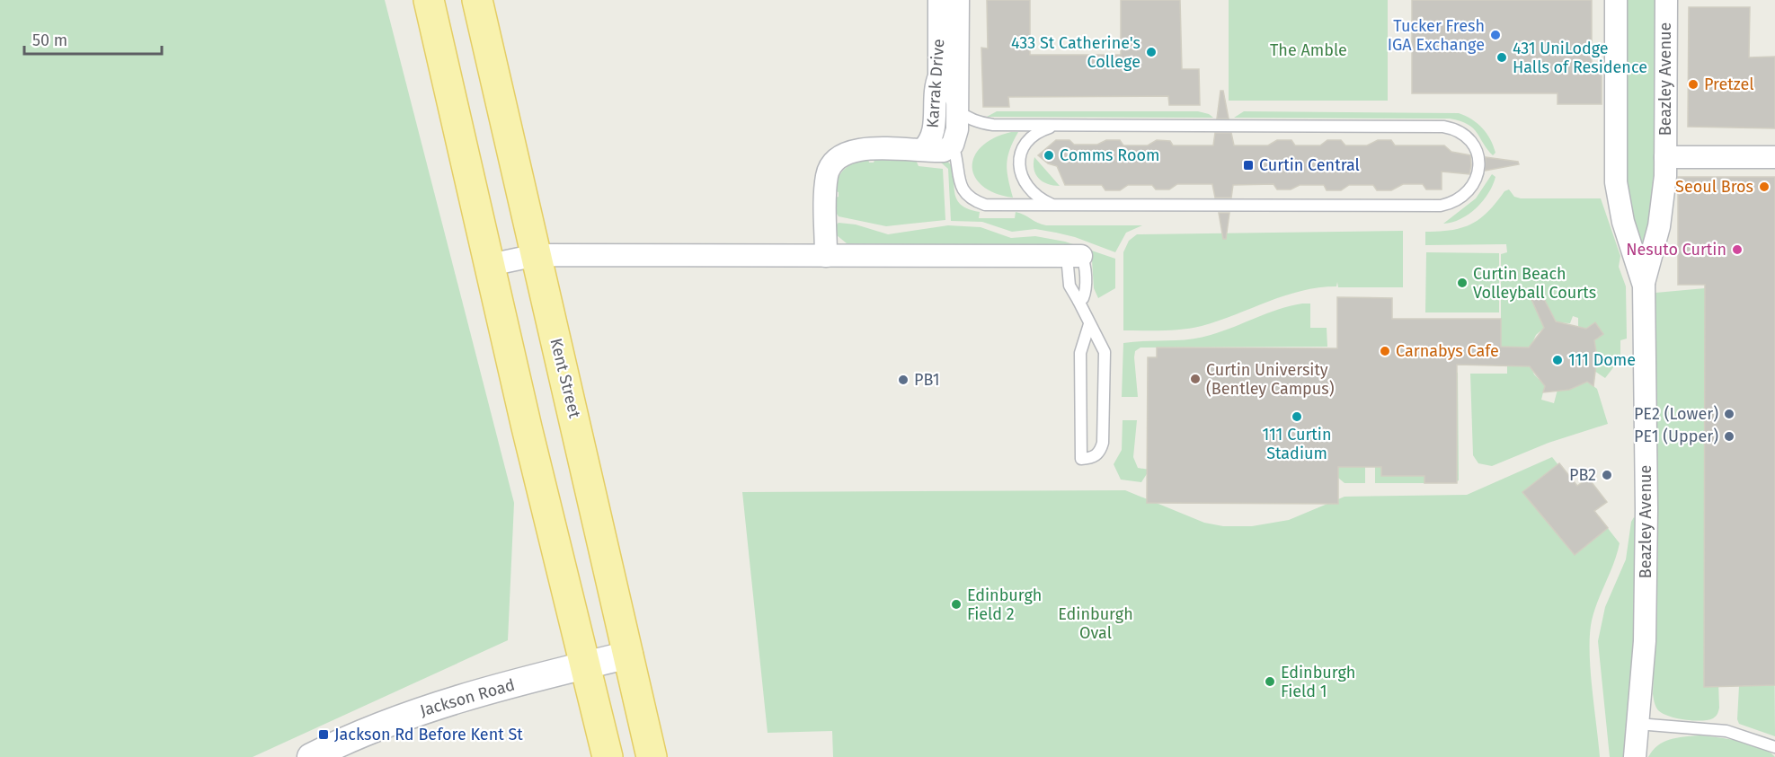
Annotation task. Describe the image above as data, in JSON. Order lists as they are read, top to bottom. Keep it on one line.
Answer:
{"streets":{"main road":["Kent Street"],"street":["Beazley Avenue","Karrak Drive","Jackson Road"]},"crossings":[["Kent Street","Jackson Road"]],"parks":["The Amble","Edinburgh Oval"],"places":{"other":["Tucker Fresh IGA Exchange","433 St Catherine's College","431 UniLodge Halls of Residence","Pretzel","Comms Room","Seoul Bros","Nesuto Curtin","Curtin Beach Volleyball Courts","Carnabys Cafe","111 Dome","Curtin University (Bentley Campus)","PB1","PE2 (Lower)","111 Curtin Stadium","PE1 (Upper)","PB2","Edinburgh Field 2","Edinburgh Field 1"],"transit":["Curtin Central","Jackson Rd Before Kent St"]},"scale_bar":"50 m"}
